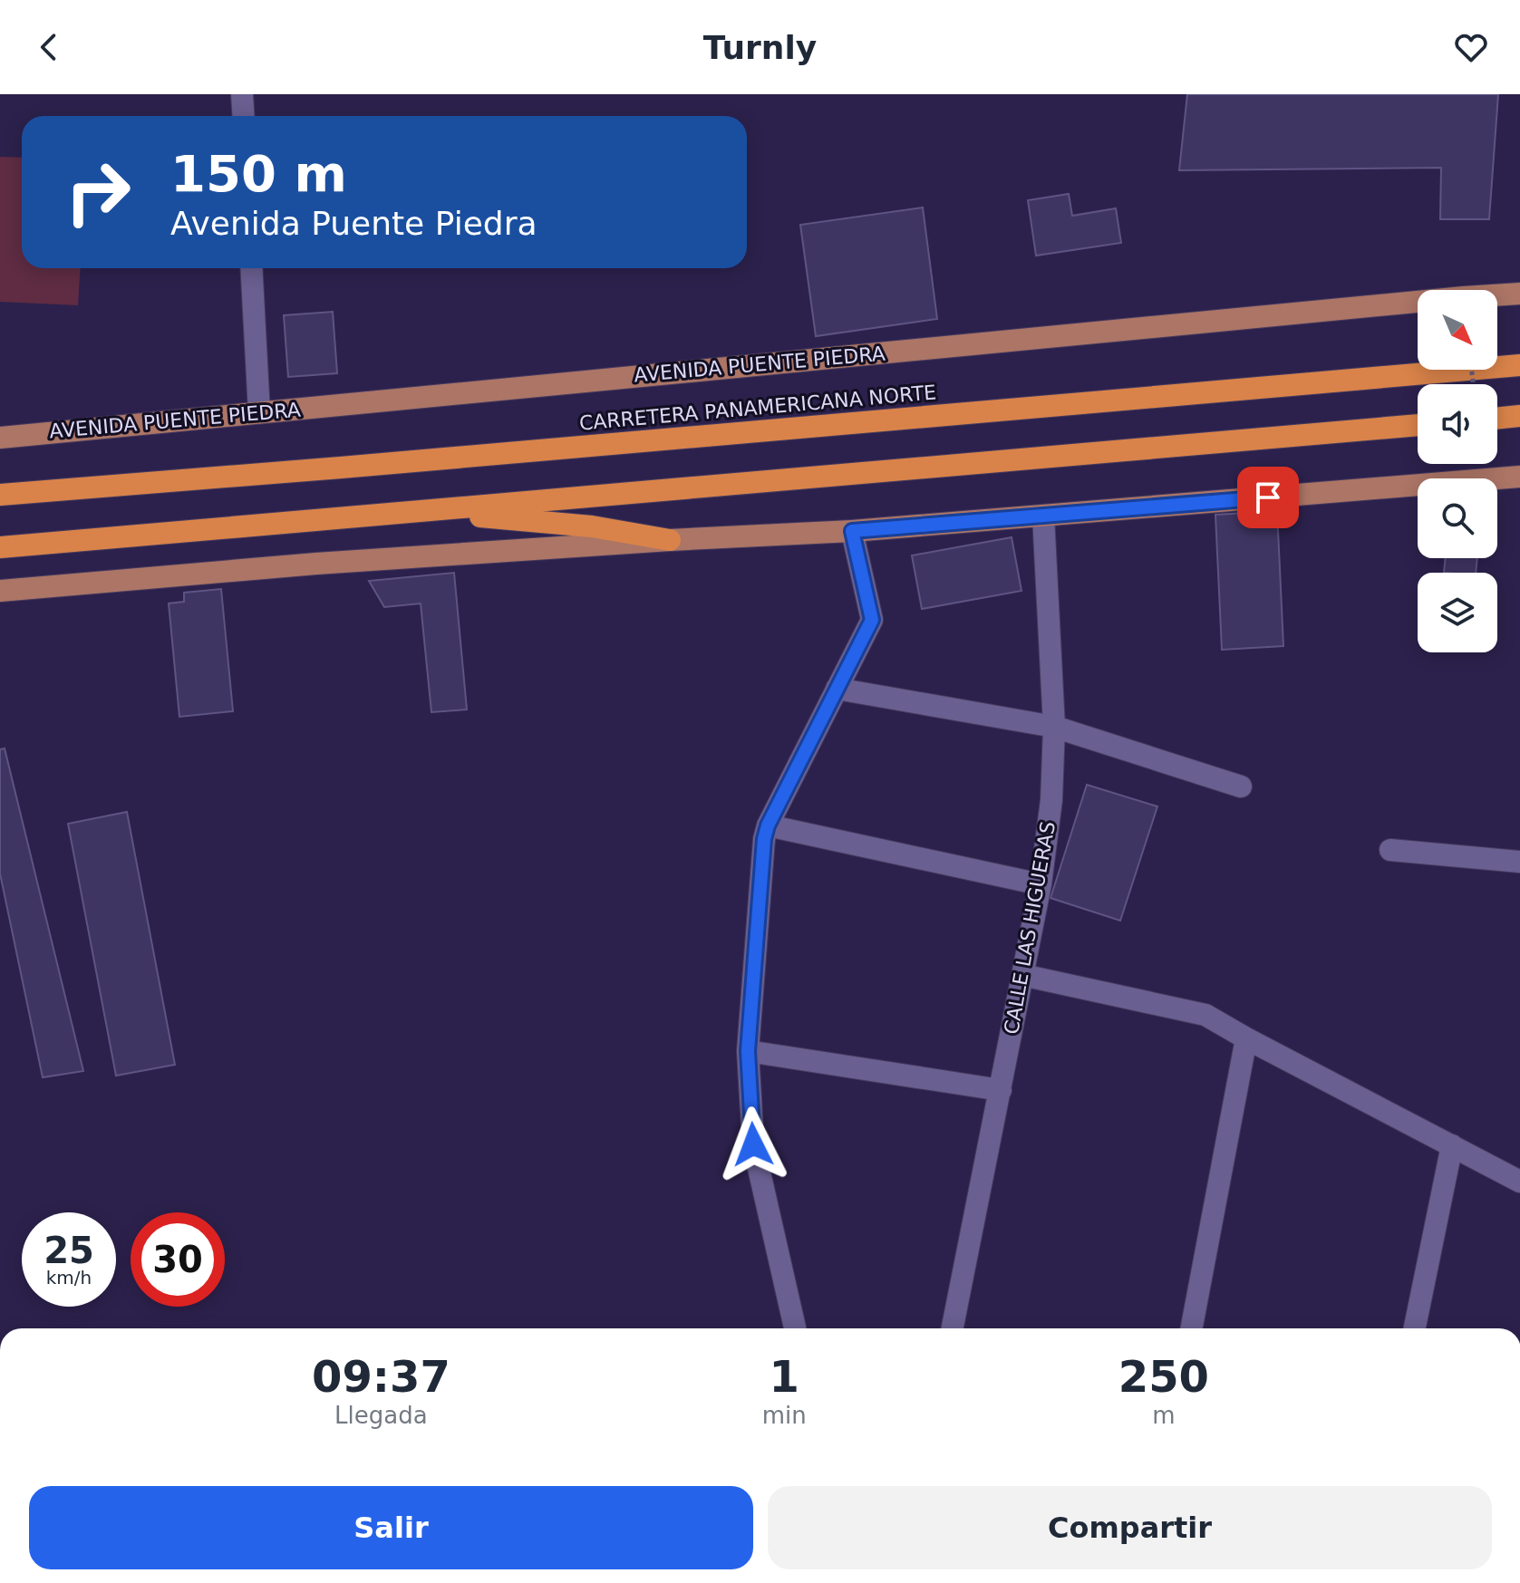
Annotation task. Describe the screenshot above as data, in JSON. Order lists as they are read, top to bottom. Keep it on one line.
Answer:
{"streets":{"highway":["CARRETERA PANAMERICANA NORTE"],"main road":["AVENIDA PUENTE PIEDRA"],"street":["CALLE LAS HIGUERAS"]},"north":"bottom right","page":{"header":"Turnly","turn":["150 m","Avenida Puente Piedra"],"speed":"25 km/h","limit":"30","eta":["09:37","Llegada","1","min","250","m"],"buttons":["Salir","Compartir"]}}
